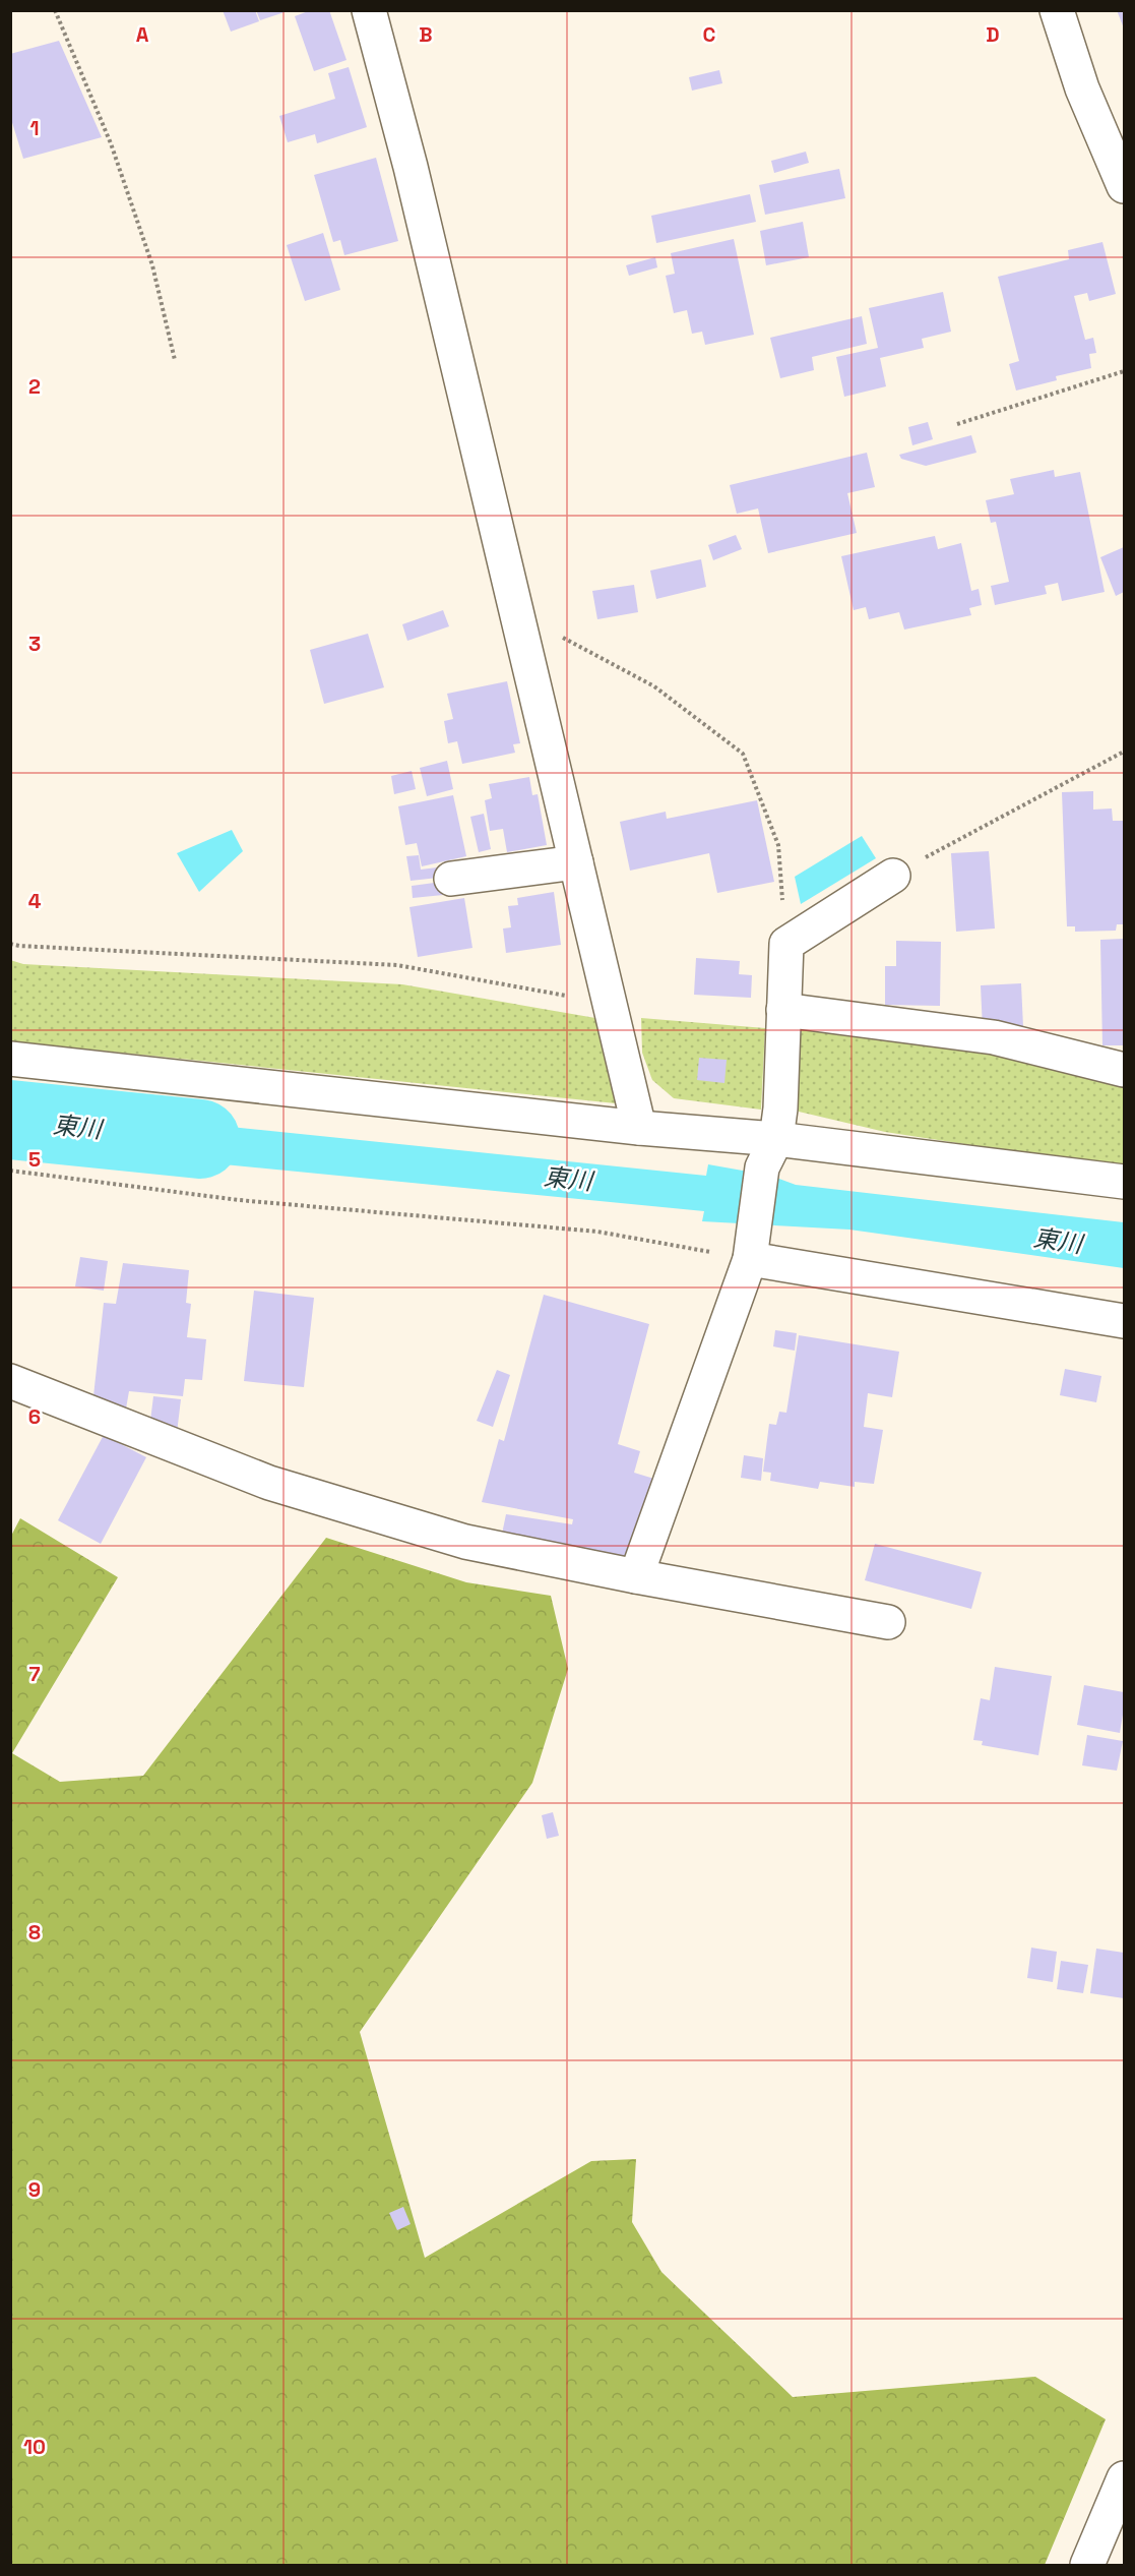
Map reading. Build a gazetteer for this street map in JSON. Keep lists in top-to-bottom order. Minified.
{"water":["東川"],"grid":{"columns":["A","B","C","D"],"rows":["1","2","3","4","5","6","7","8","9","10"]}}
